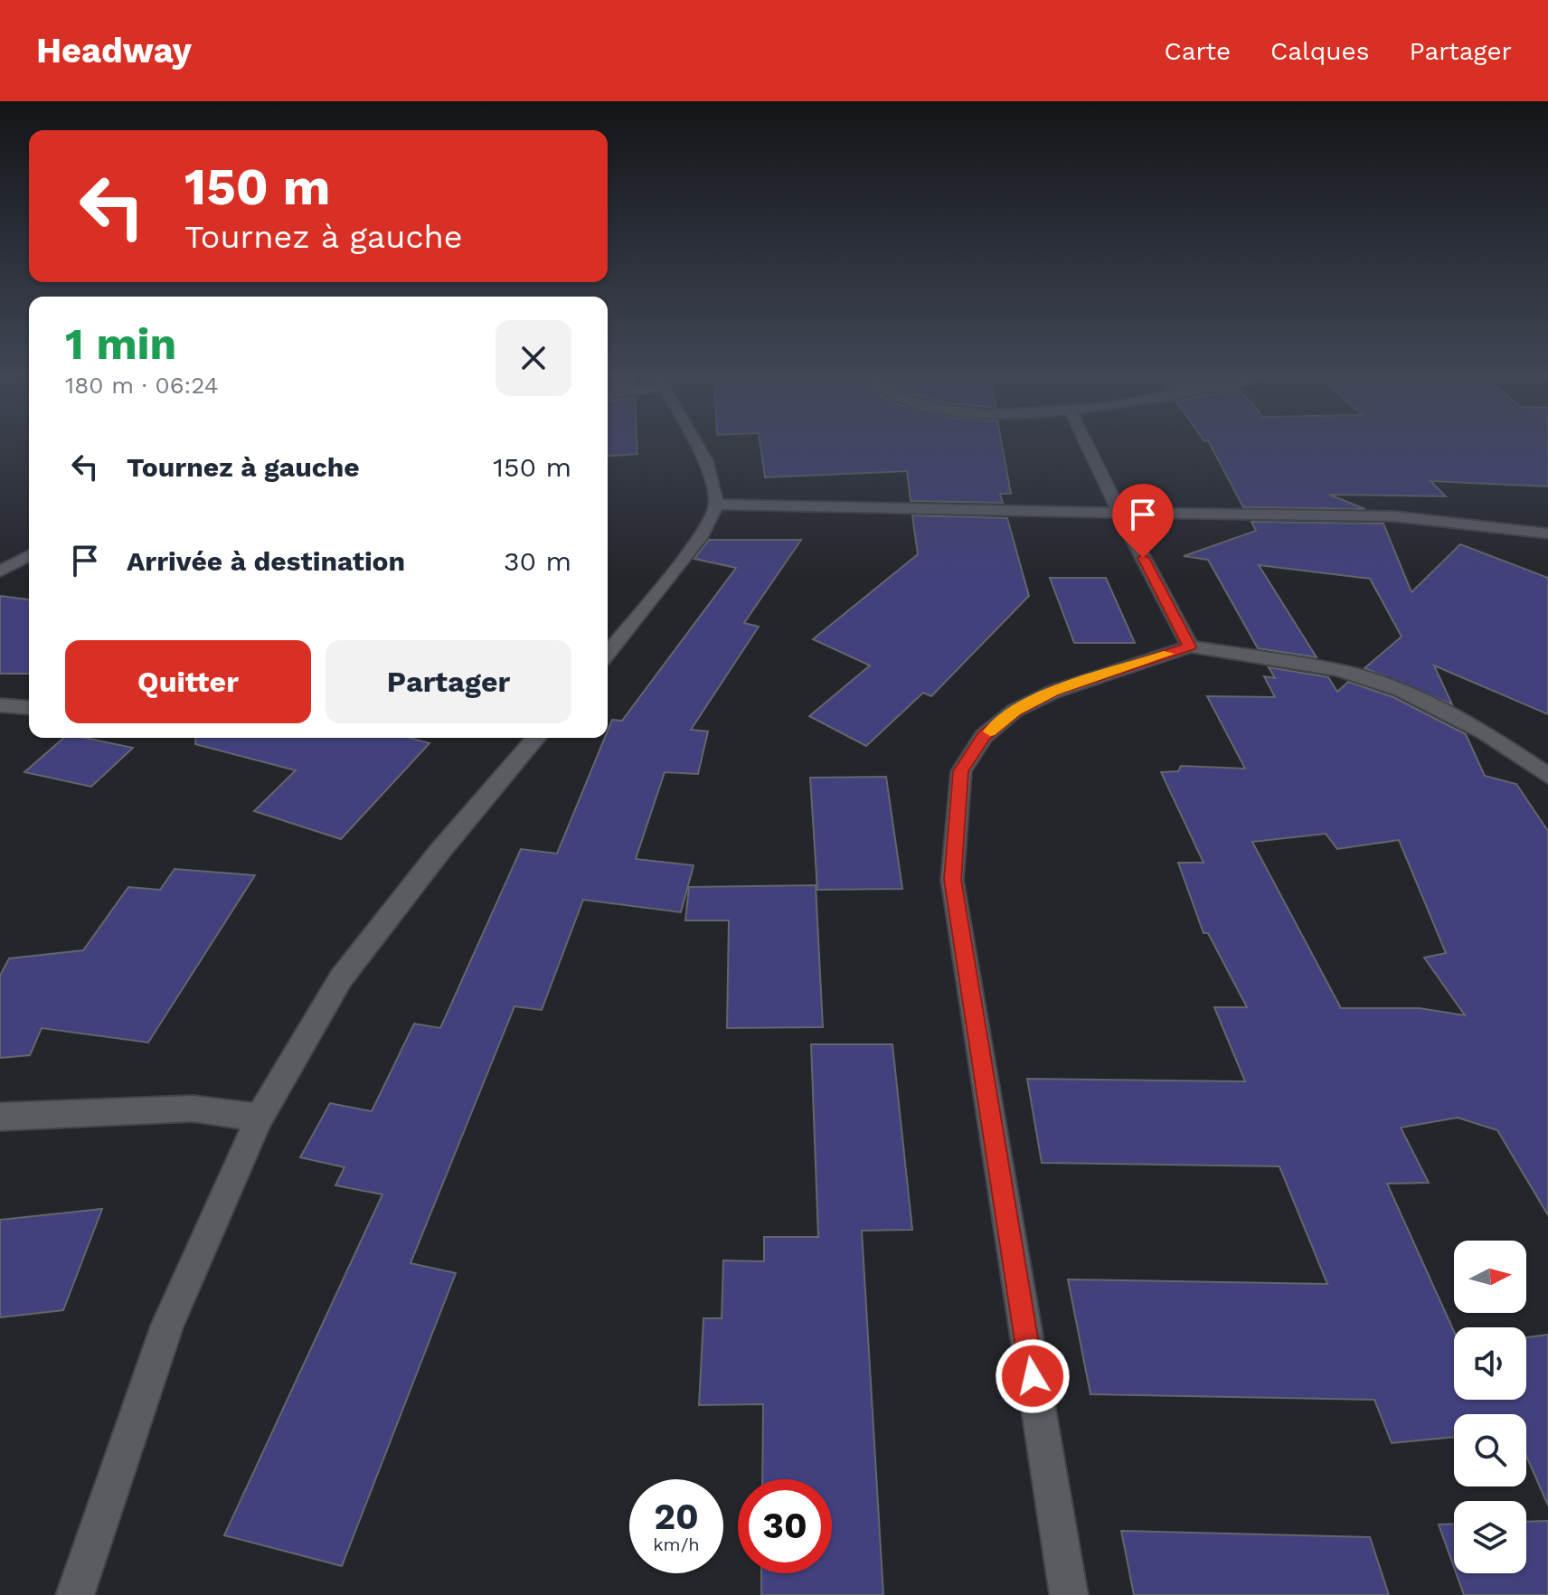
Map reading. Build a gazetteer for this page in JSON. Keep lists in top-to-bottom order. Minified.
{"north":"right","page":{"header":"Headway","nav":["Carte","Calques","Partager"],"turn":["150 m","Tournez à gauche"],"heading":["1 min","180 m · 06:24"],"list":[{"name":"Tournez à gauche","value":"150 m"},{"name":"Arrivée à destination","value":"30 m"}],"buttons":["Quitter","Partager"],"speed":"20 km/h","limit":"30"}}
